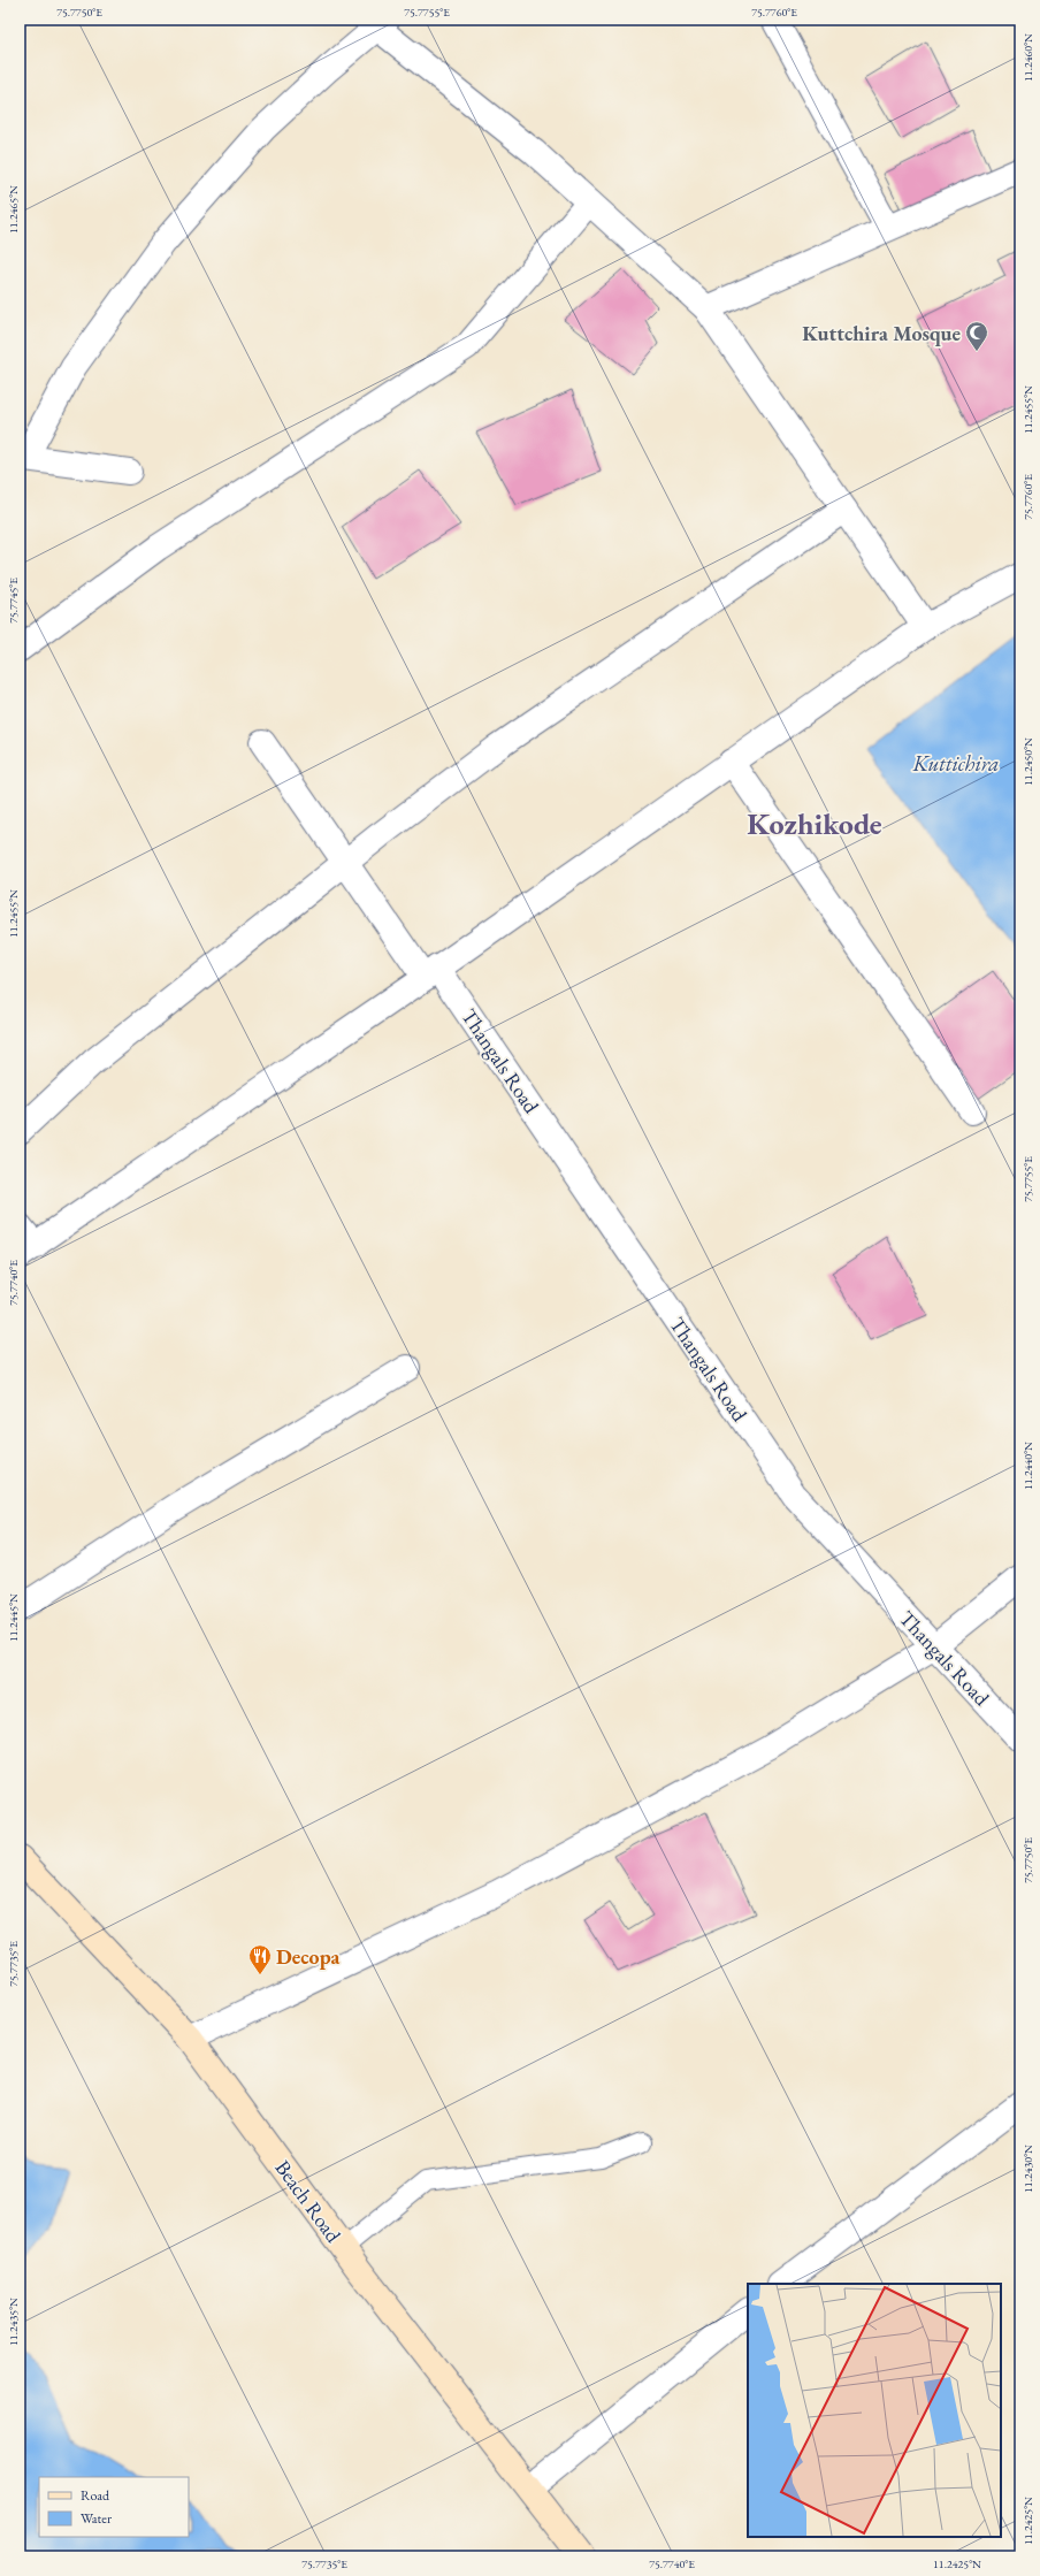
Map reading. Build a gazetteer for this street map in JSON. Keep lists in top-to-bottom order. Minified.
{"streets":{"main road":["Beach Road"],"street":["Thangals Road"]},"districts":["Kozhikode"],"water":["Kuttichira"],"places":{"mosque":["Kuttchira Mosque"],"restaurant":["Decopa"]},"legend":["Road","Water"],"coordinates":["75.7750°E","75.7755°E","75.7760°E","11.2460°N","11.2465°N","11.2455°N","75.7745°E","11.2450°N","75.7740°E","11.2440°N","11.2445°N","75.7735°E","11.2430°N","11.2435°N","11.2425°N"]}
